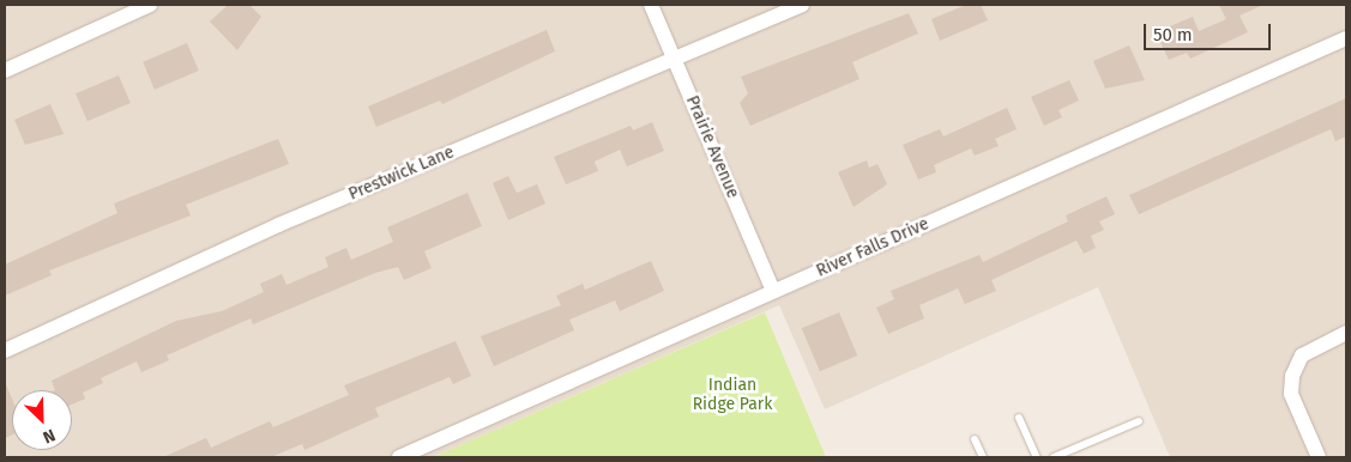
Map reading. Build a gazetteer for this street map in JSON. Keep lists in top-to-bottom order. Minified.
{"streets":{"street":["Prairie Avenue","Prestwick Lane","River Falls Drive"]},"crossings":[["Prairie Avenue","Prestwick Lane"],["Prairie Avenue","River Falls Drive"]],"parks":["Indian Ridge Park"],"scale_bar":"50 m","north":"bottom right"}
